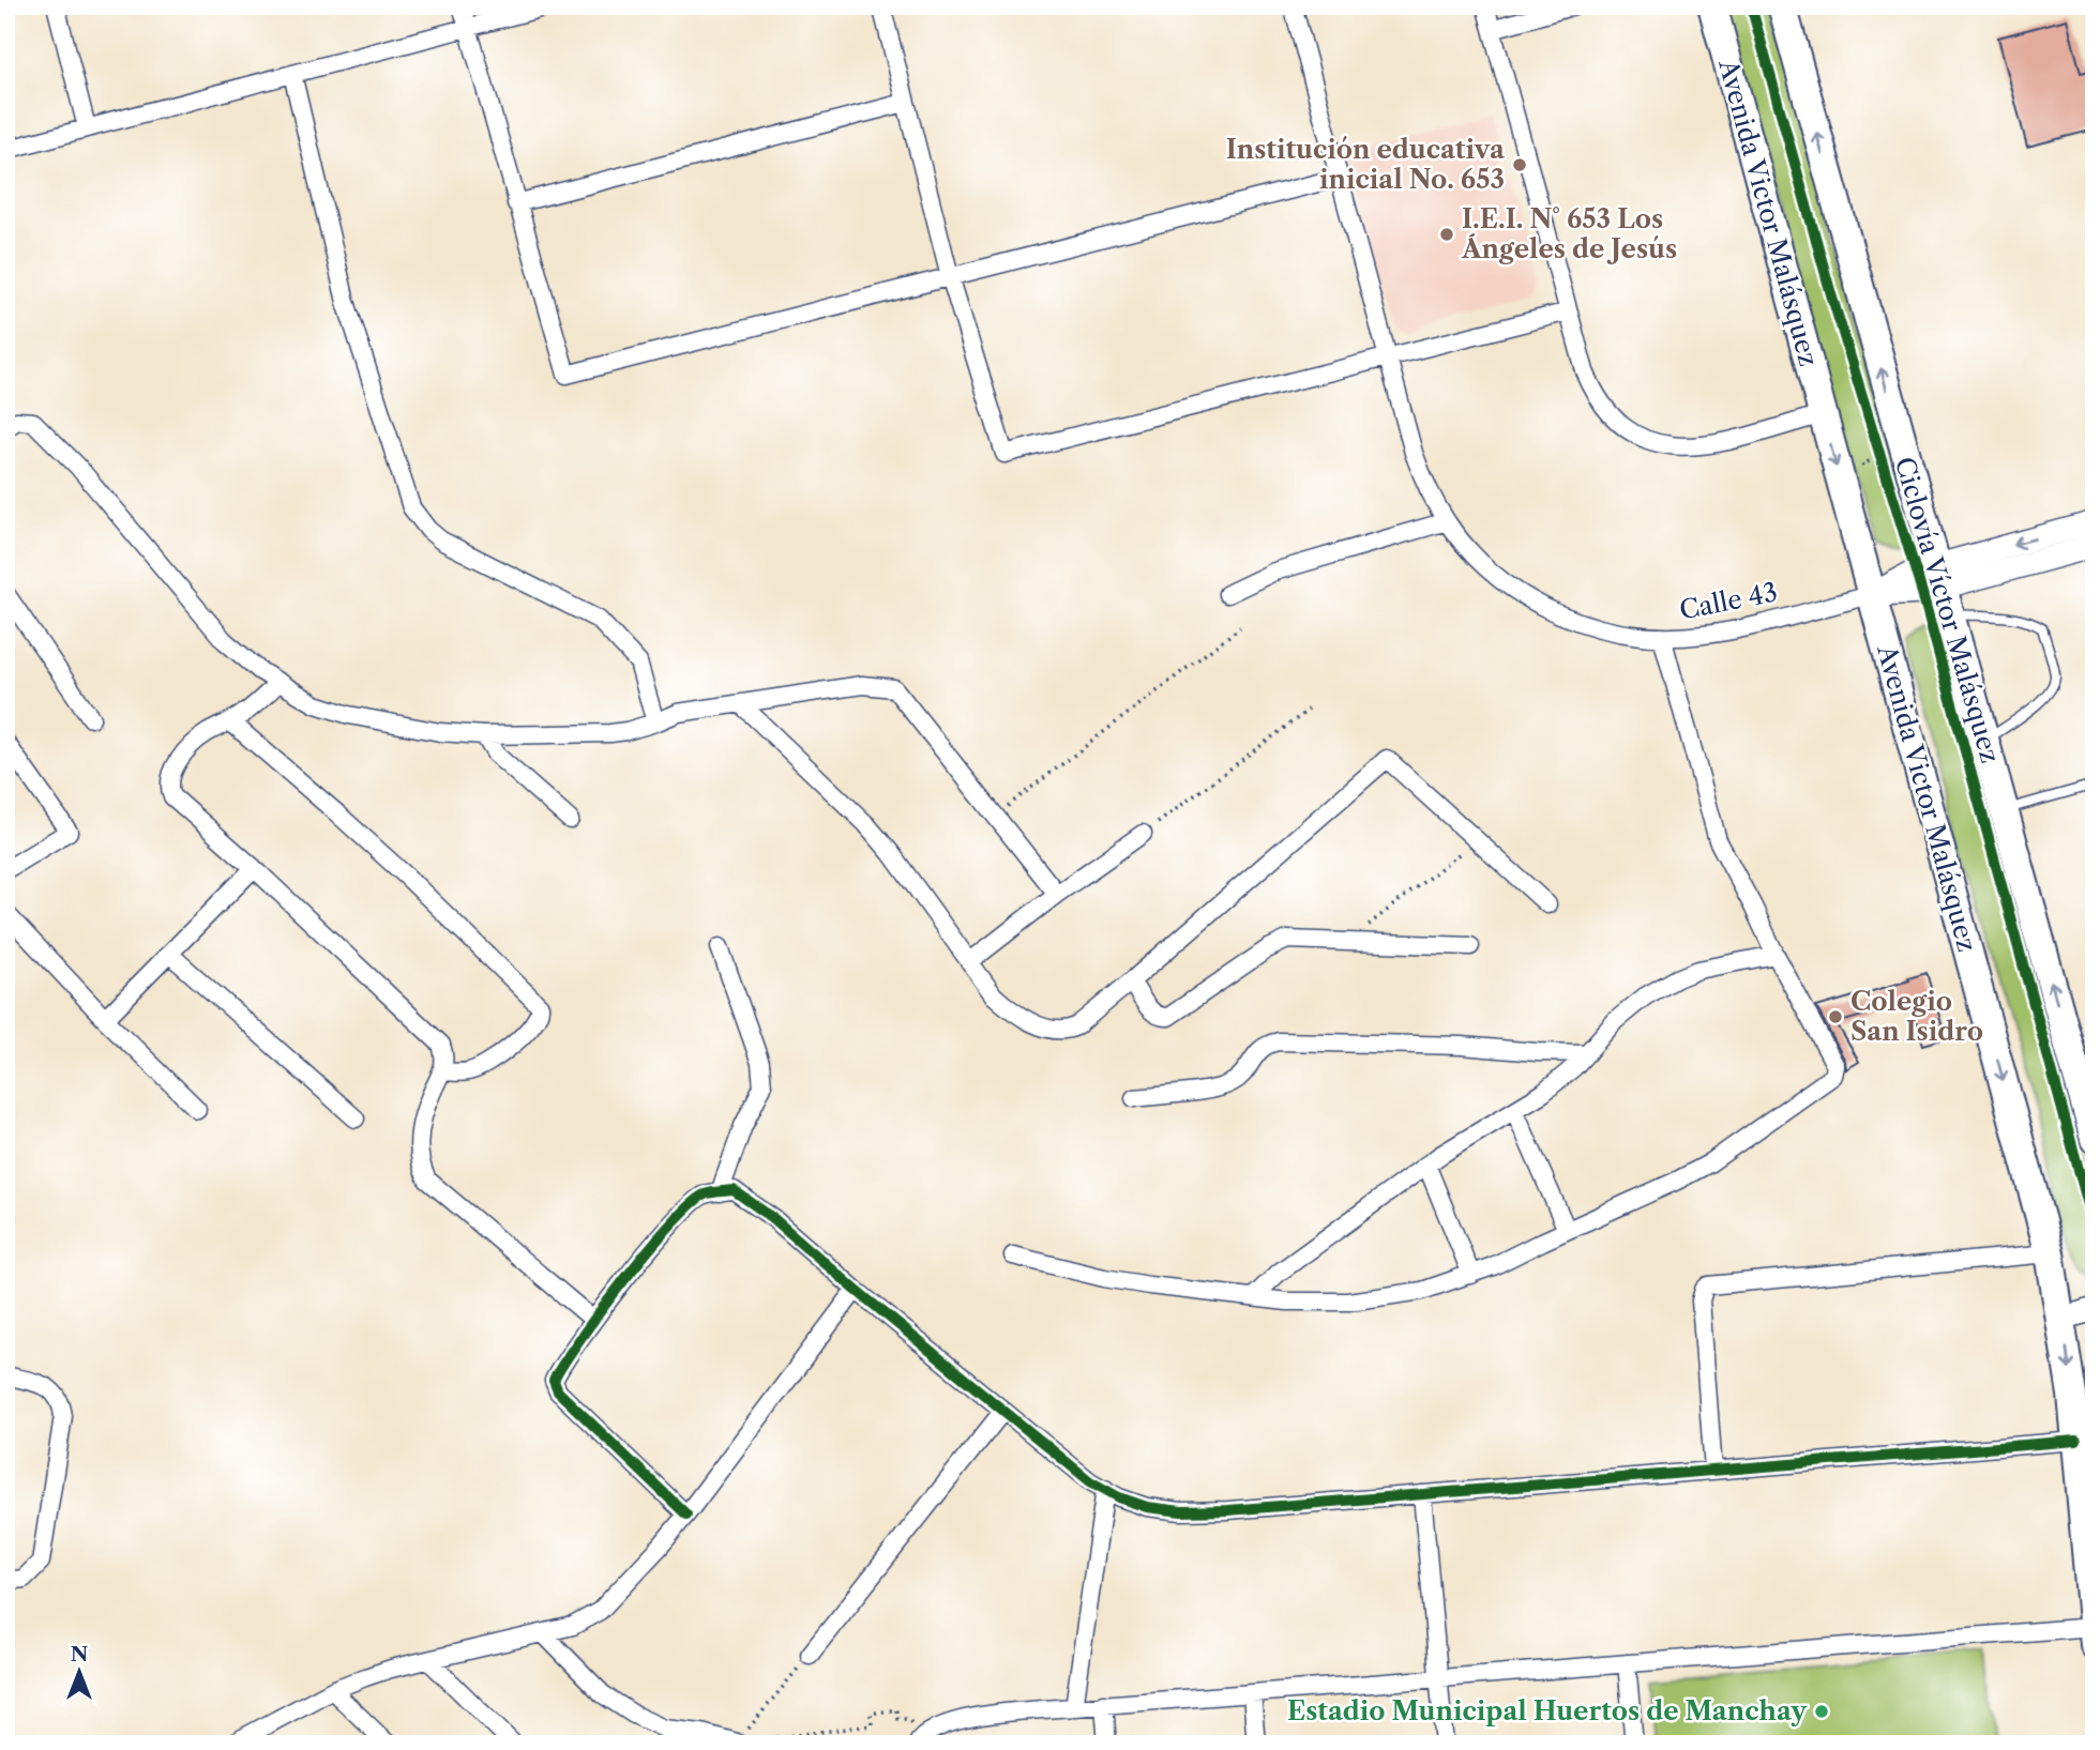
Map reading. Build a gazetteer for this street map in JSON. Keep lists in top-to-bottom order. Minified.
{"streets":{"main road":["Avenida Victor Malásquez"],"street":["Calle 43"],"cycle path":["Ciclovía Víctor Malásquez"]},"crossings":[["Avenida Victor Malásquez","Calle 43"]],"places":["Institución educativa inicial No. 653","I.E.I. N° 653 Los Ángeles de Jesús","Colegio San Isidro","Estadio Municipal Huertos de Manchay"],"north":"top"}
